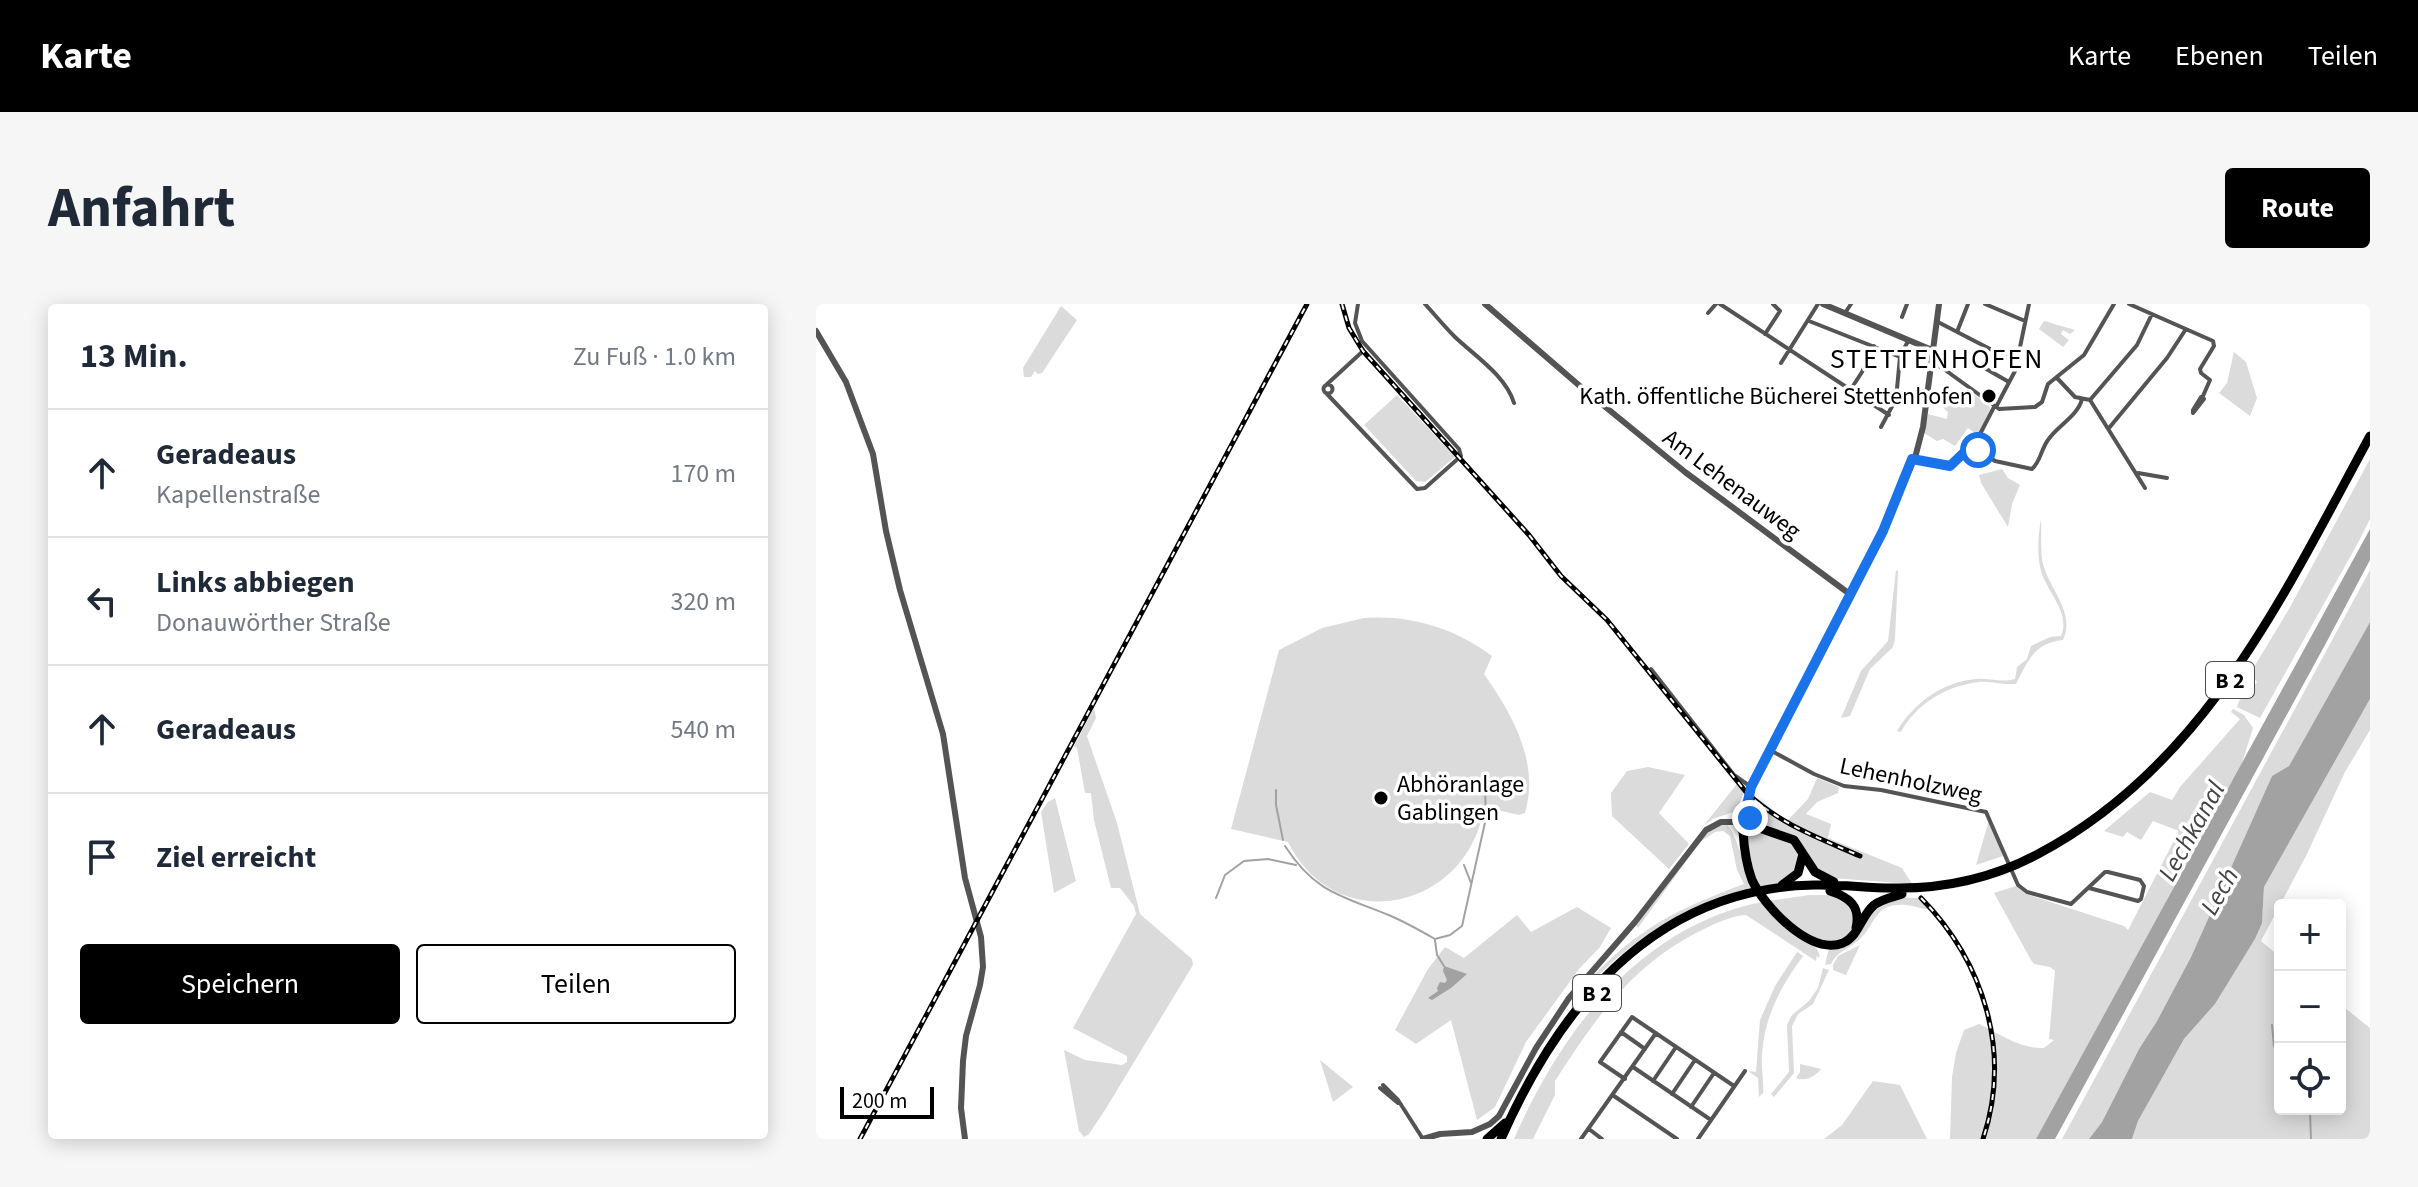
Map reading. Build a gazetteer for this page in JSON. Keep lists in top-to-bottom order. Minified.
{"streets":{"highway":["B 2"],"street":["Am Lehenauweg","Lehenholzweg"]},"districts":["STETTENHOFEN"],"water":["Lechkanal","Lech"],"places":["Kath. öffentliche Bücherei Stettenhofen","Abhöranlage Gablingen"],"scale_bar":"200 m","page":{"header":"Karte","nav":["Karte","Ebenen","Teilen"],"buttons":["Route",["Speichern","Teilen"]],"title":"Anfahrt","heading":["13 Min.","Zu Fuß · 1.0 km"],"list":[["Geradeaus","Kapellenstraße","170 m"],["Links abbiegen","Donauwörther Straße","320 m"],["Geradeaus","540 m"],"Ziel erreicht"],"map_buttons":["+","−"],"scale":"200 m"}}
